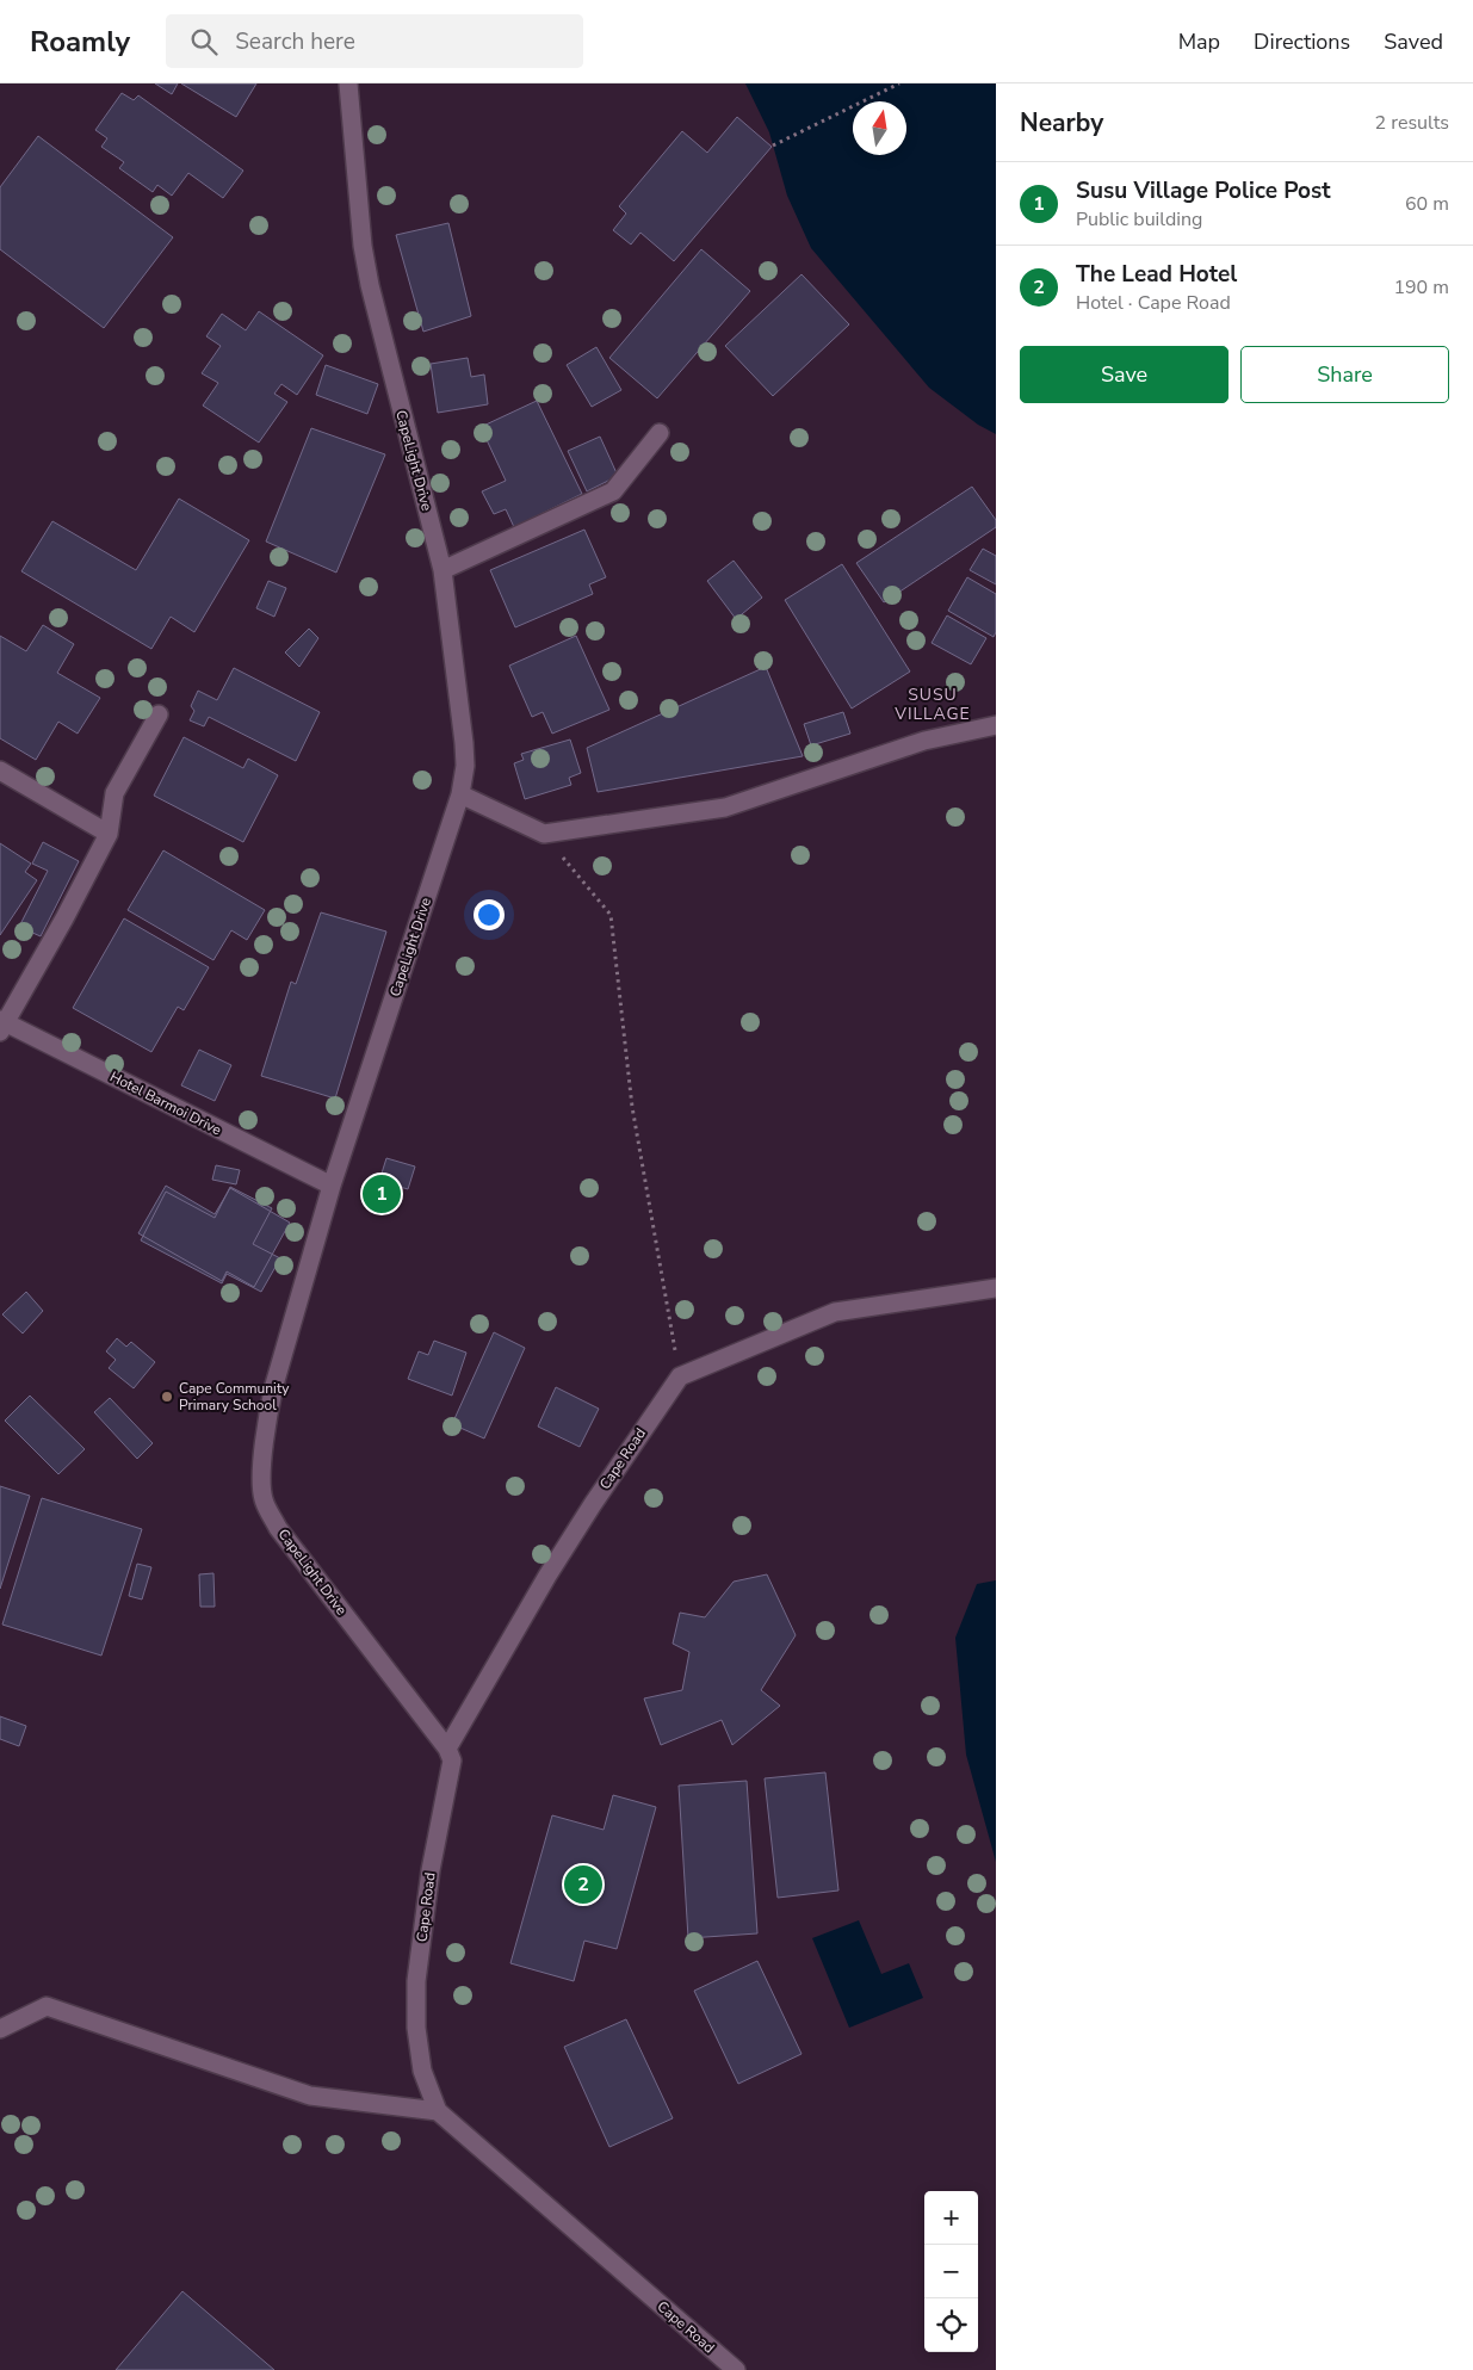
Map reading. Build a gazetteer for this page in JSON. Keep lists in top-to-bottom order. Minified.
{"streets":{"street":["CapeLight Drive","Hotel Barmoi Drive","Cape Road"]},"crossings":[["CapeLight Drive","Hotel Barmoi Drive"],["CapeLight Drive","Cape Road"]],"districts":["SUSU VILLAGE"],"places":["Cape Community Primary School"],"north":"top","page":{"header":"Roamly","search":"Search here","nav":["Map","Directions","Saved"],"heading":["Nearby","2 results"],"list":[{"mark":"1","name":"Susu Village Police Post","note":"Public building","value":"60 m"},{"mark":"2","name":"The Lead Hotel","note":"Hotel · Cape Road","value":"190 m"}],"buttons":["Save","Share"],"pins":["1","2"],"map_buttons":["+","−"]}}
